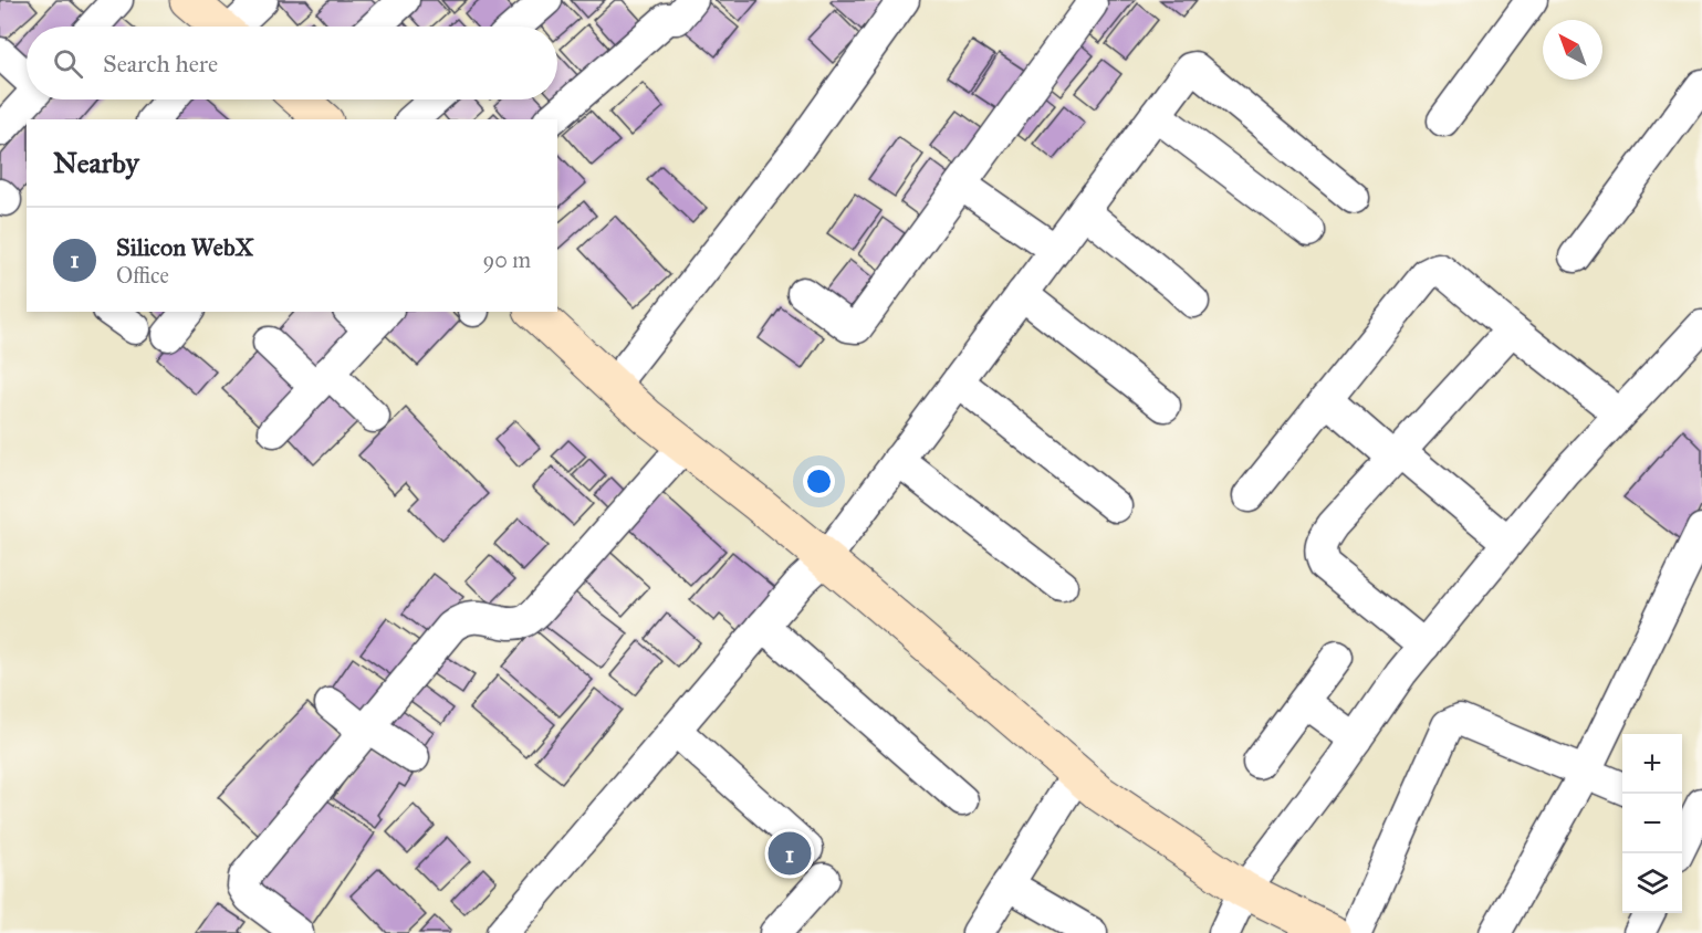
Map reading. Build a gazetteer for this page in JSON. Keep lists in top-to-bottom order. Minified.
{"north":"top left","page":{"search":"Search here","heading":"Nearby","list":[{"mark":"1","name":"Silicon WebX","note":"Office","value":"90 m"}],"map_buttons":["+","−"],"pins":"1"}}
